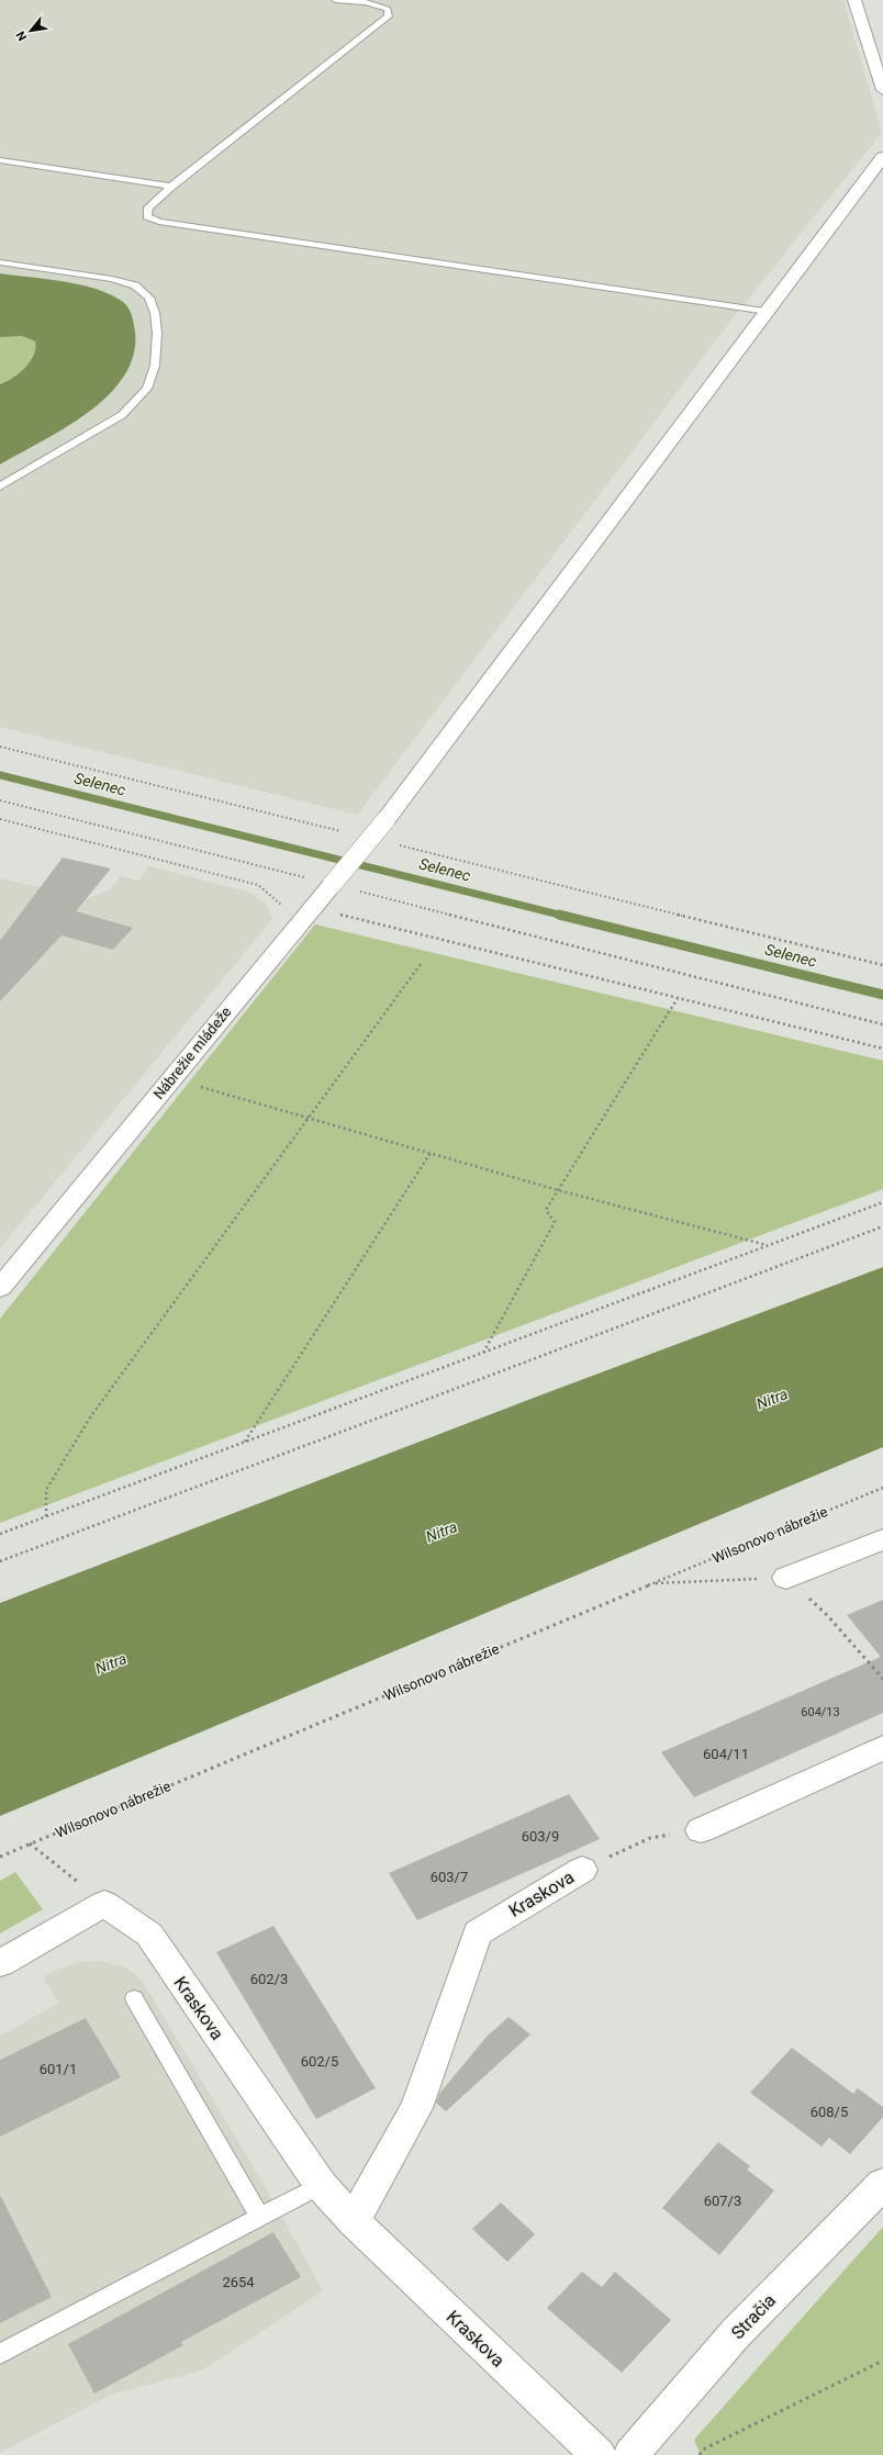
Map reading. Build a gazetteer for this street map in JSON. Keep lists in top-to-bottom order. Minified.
{"streets":{"street":["Nábrežie mládeže","Kraskova","Stračia"],"path":["Wilsonovo nábrežie"]},"water":["Selenec","Nitra"],"house_numbers":["604/13","604/11","603/9","603/7","602/3","602/5","601/1","608/5","607/3","2654"],"north":"bottom left"}
